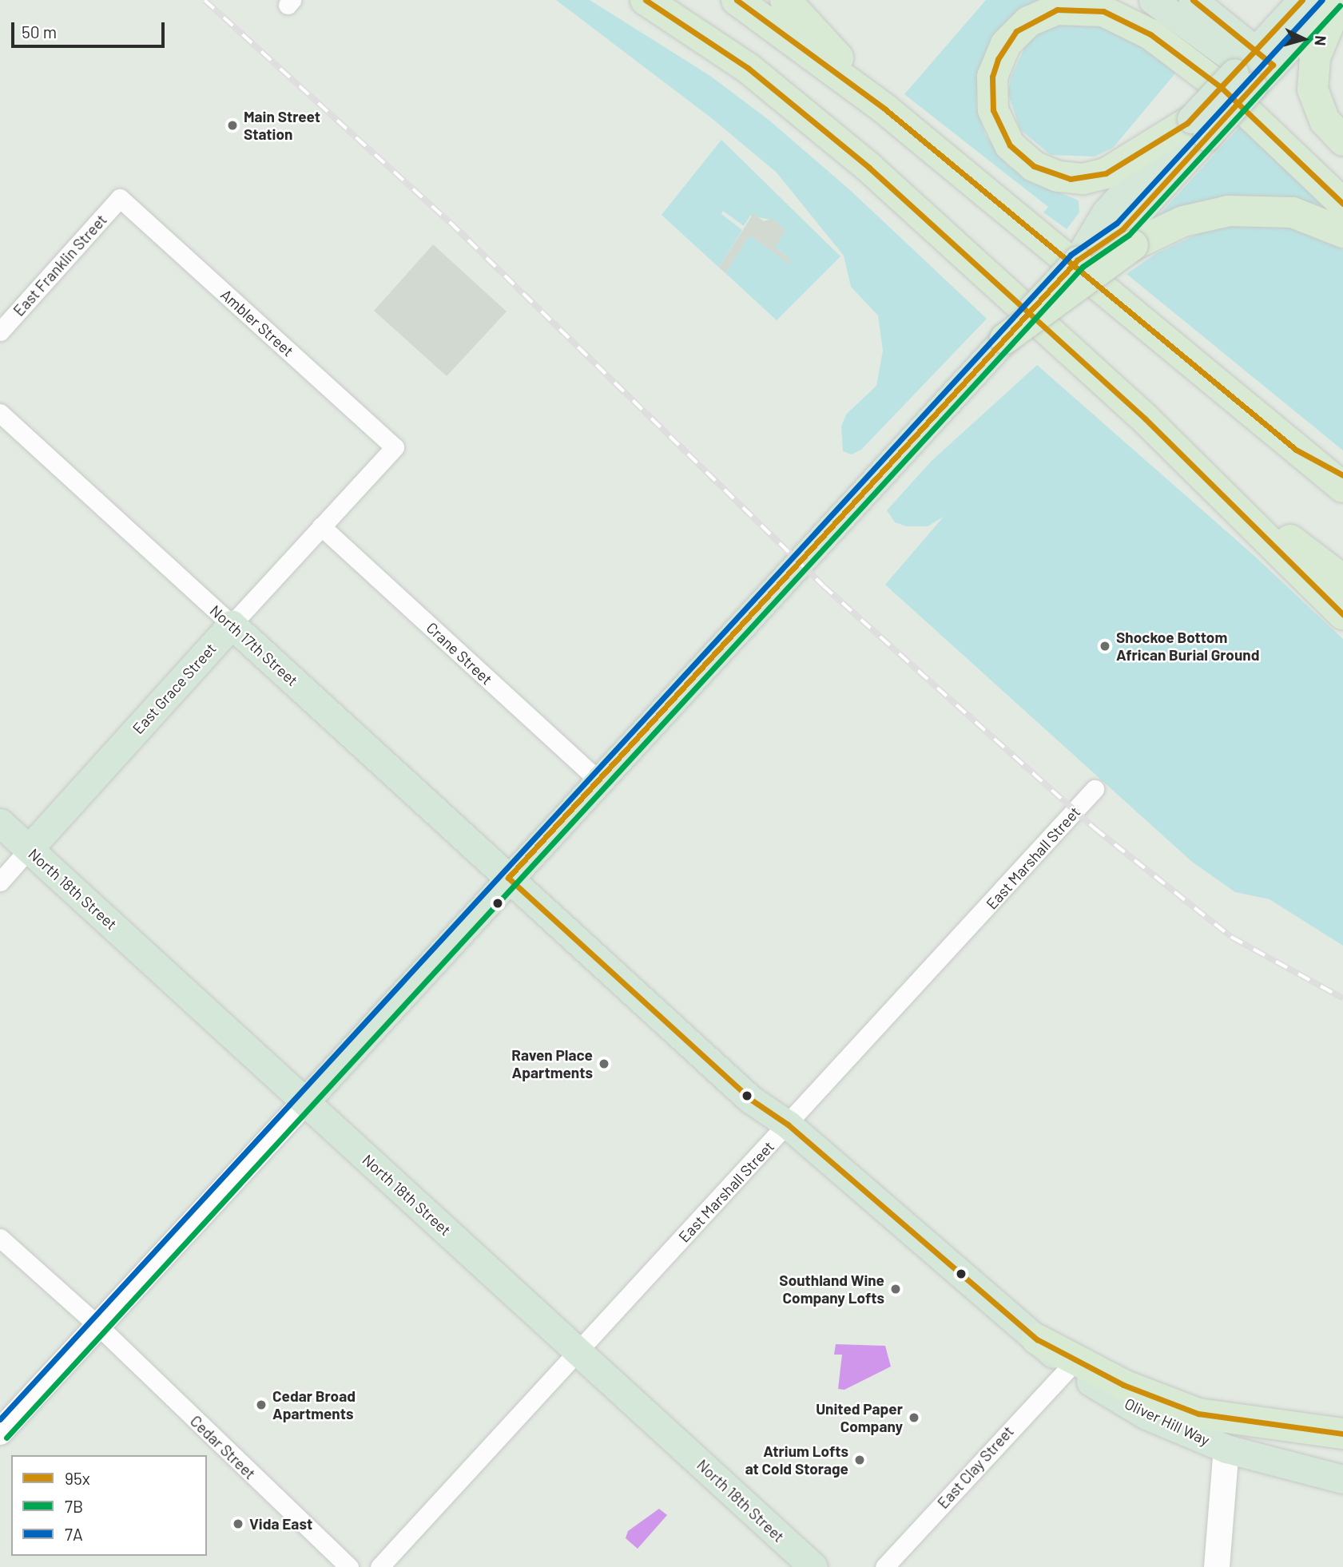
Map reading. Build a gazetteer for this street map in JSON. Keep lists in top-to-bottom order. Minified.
{"streets":{"main road":["North 17th Street","East Grace Street","North 18th Street","Oliver Hill Way"],"street":["East Franklin Street","Ambler Street","Crane Street","East Marshall Street","Cedar Street","East Clay Street"]},"crossings":[["East Franklin Street","Ambler Street"],["Ambler Street","East Grace Street"],["North 17th Street","East Grace Street"],["North 17th Street","Oliver Hill Way"],["Crane Street","East Grace Street"],["East Grace Street","North 18th Street"],["East Marshall Street","North 18th Street"],["East Marshall Street","Oliver Hill Way"],["Oliver Hill Way","East Clay Street"]],"places":["Main Street Station","Shockoe Bottom African Burial Ground","Raven Place Apartments","Southland Wine Company Lofts","Cedar Broad Apartments","United Paper Company","Atrium Lofts at Cold Storage","Vida East"],"lines":["transit line 95x","transit line 7A","transit line 7B"],"legend":["95x","7B","7A"],"scale_bar":"50 m","north":"right"}
